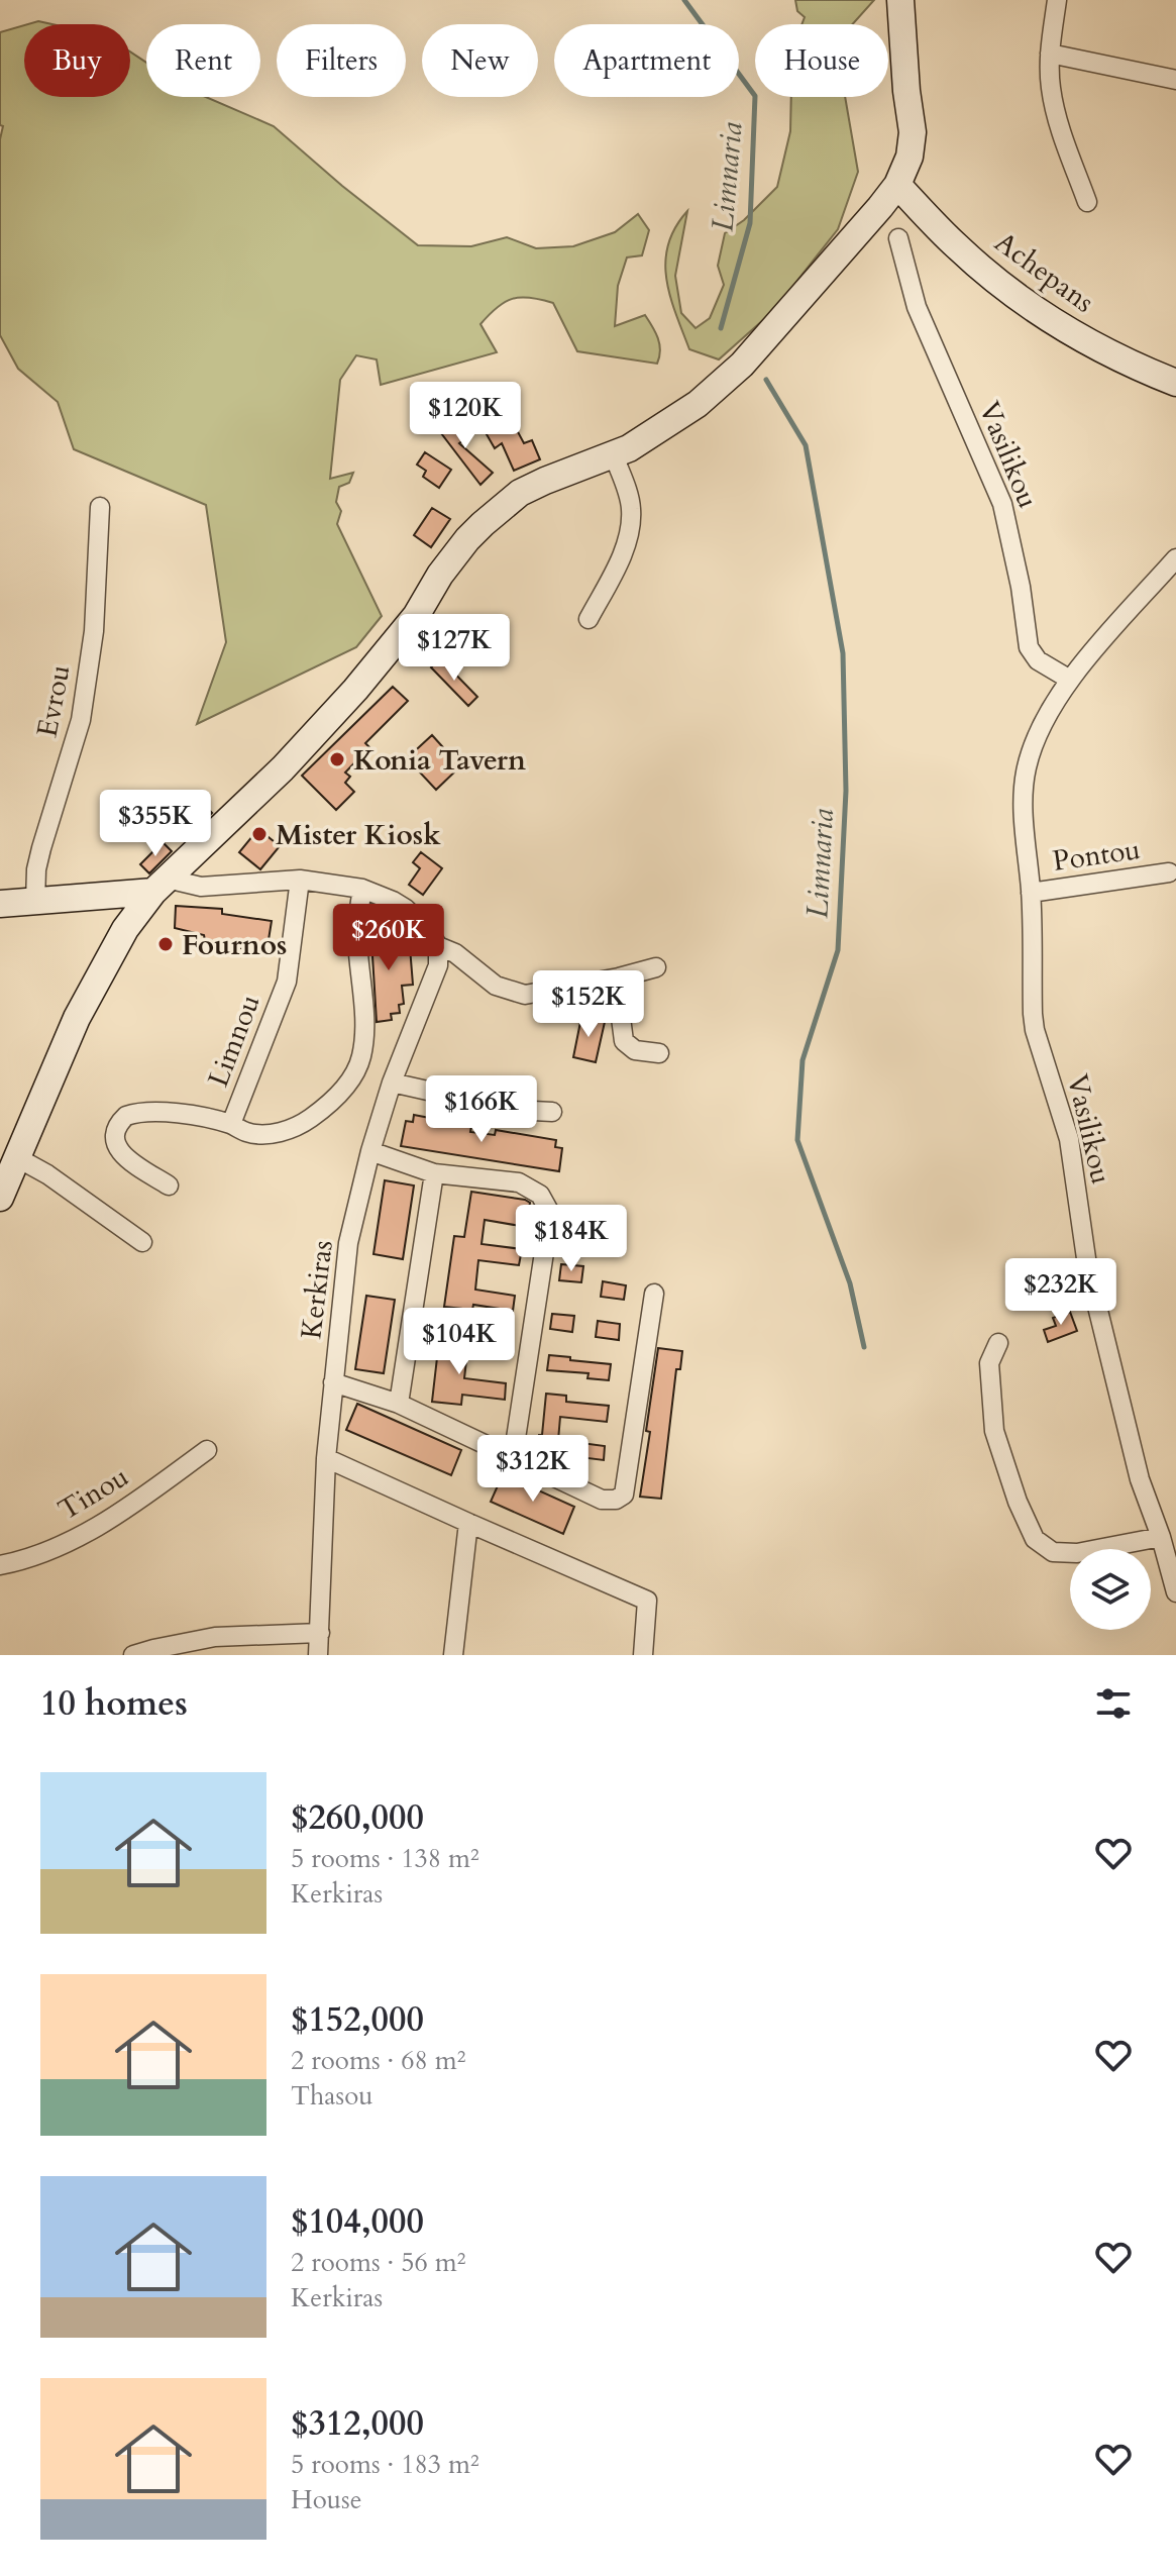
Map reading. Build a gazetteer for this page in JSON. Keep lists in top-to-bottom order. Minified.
{"streets":{"main road":["Achepans"],"street":["Vasilikou","Evrou","Pontou","Limnou","Kerkiras","Tinou"]},"crossings":[["Vasilikou","Pontou"]],"water":["Limnaria"],"places":["Konia Tavern","Mister Kiosk","Fournos"],"page":{"chip":["Buy","Rent","Filters","New","Apartment","House"],"price":["$120K","$127K","$355K","$260K","$152K","$166K","$184K","$232K","$104K","$312K"],"heading":"10 homes","list":[{"name":"$260,000","note":"5 rooms · 138 m² · Kerkiras"},{"name":"$152,000","note":"2 rooms · 68 m² · Thasou"},{"name":"$104,000","note":"2 rooms · 56 m² · Kerkiras"},{"name":"$312,000","note":"5 rooms · 183 m² · House"}]}}
